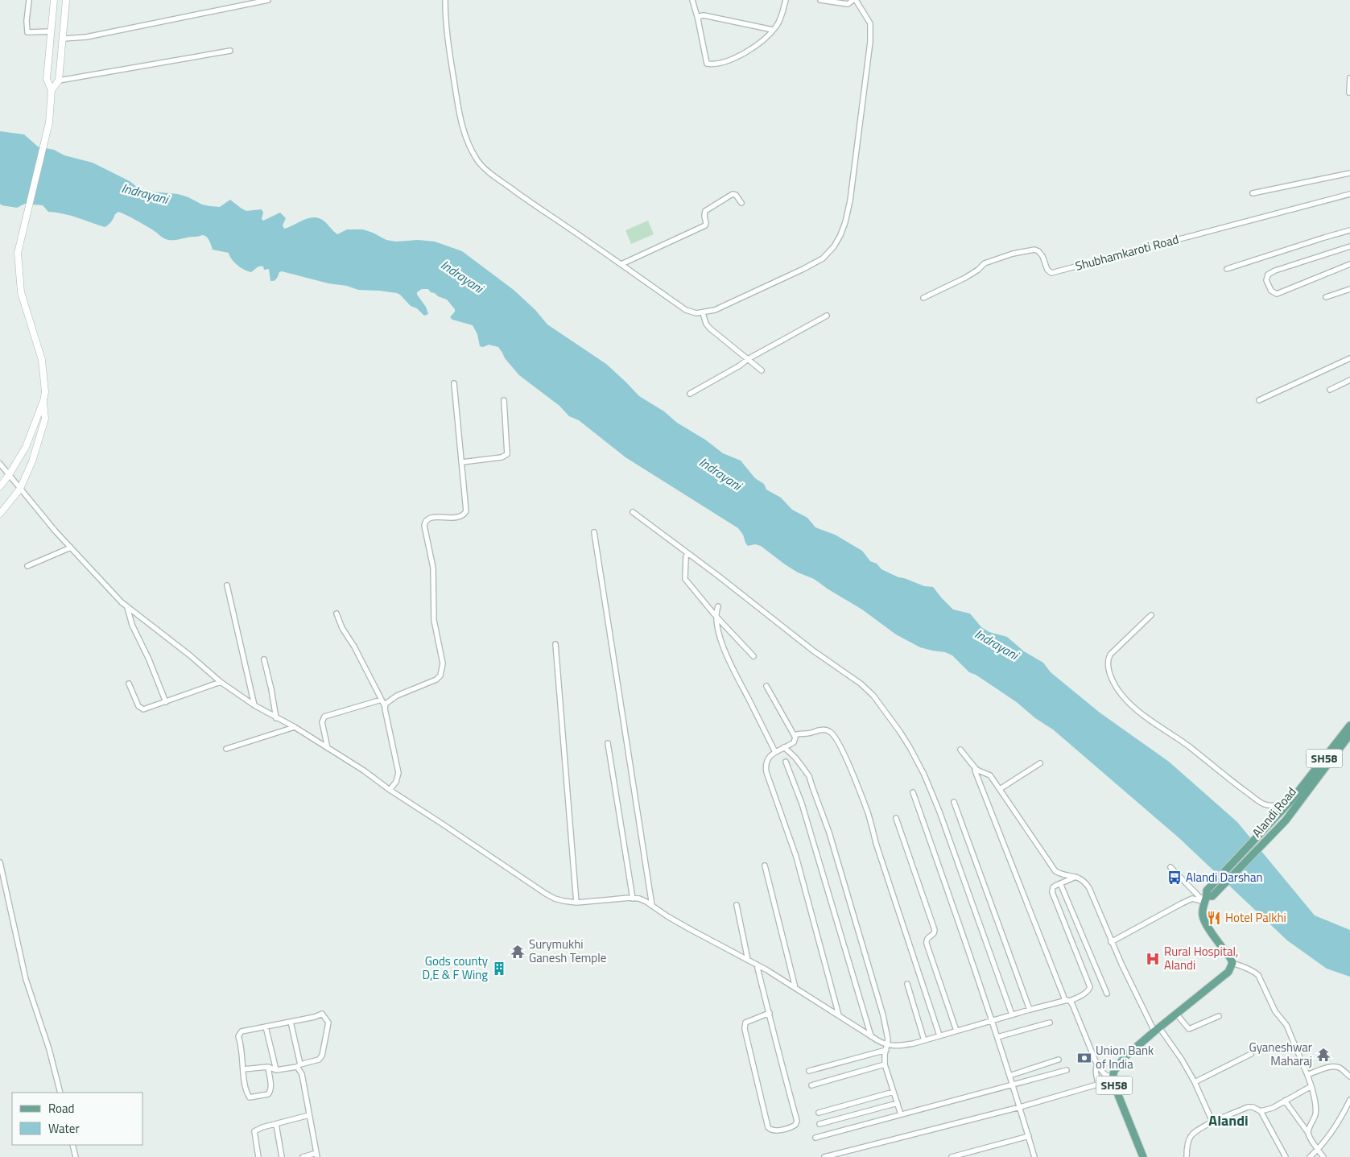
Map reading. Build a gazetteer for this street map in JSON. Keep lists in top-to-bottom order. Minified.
{"streets":{"main road":["SH58","Alandi Road"],"street":["Shubhamkaroti Road"]},"crossings":[["SH58","Alandi Road"]],"districts":["Alandi"],"water":["Indrayani"],"places":{"bus stop":["Alandi Darshan"],"restaurant":["Hotel Palkhi"],"temple":["Surymukhi Ganesh Temple","Gyaneshwar Maharaj"],"hospital":["Rural Hospital, Alandi"],"building":["Gods county D,E & F Wing"],"bank":["Union Bank of India"]},"legend":["Road","Water"]}
